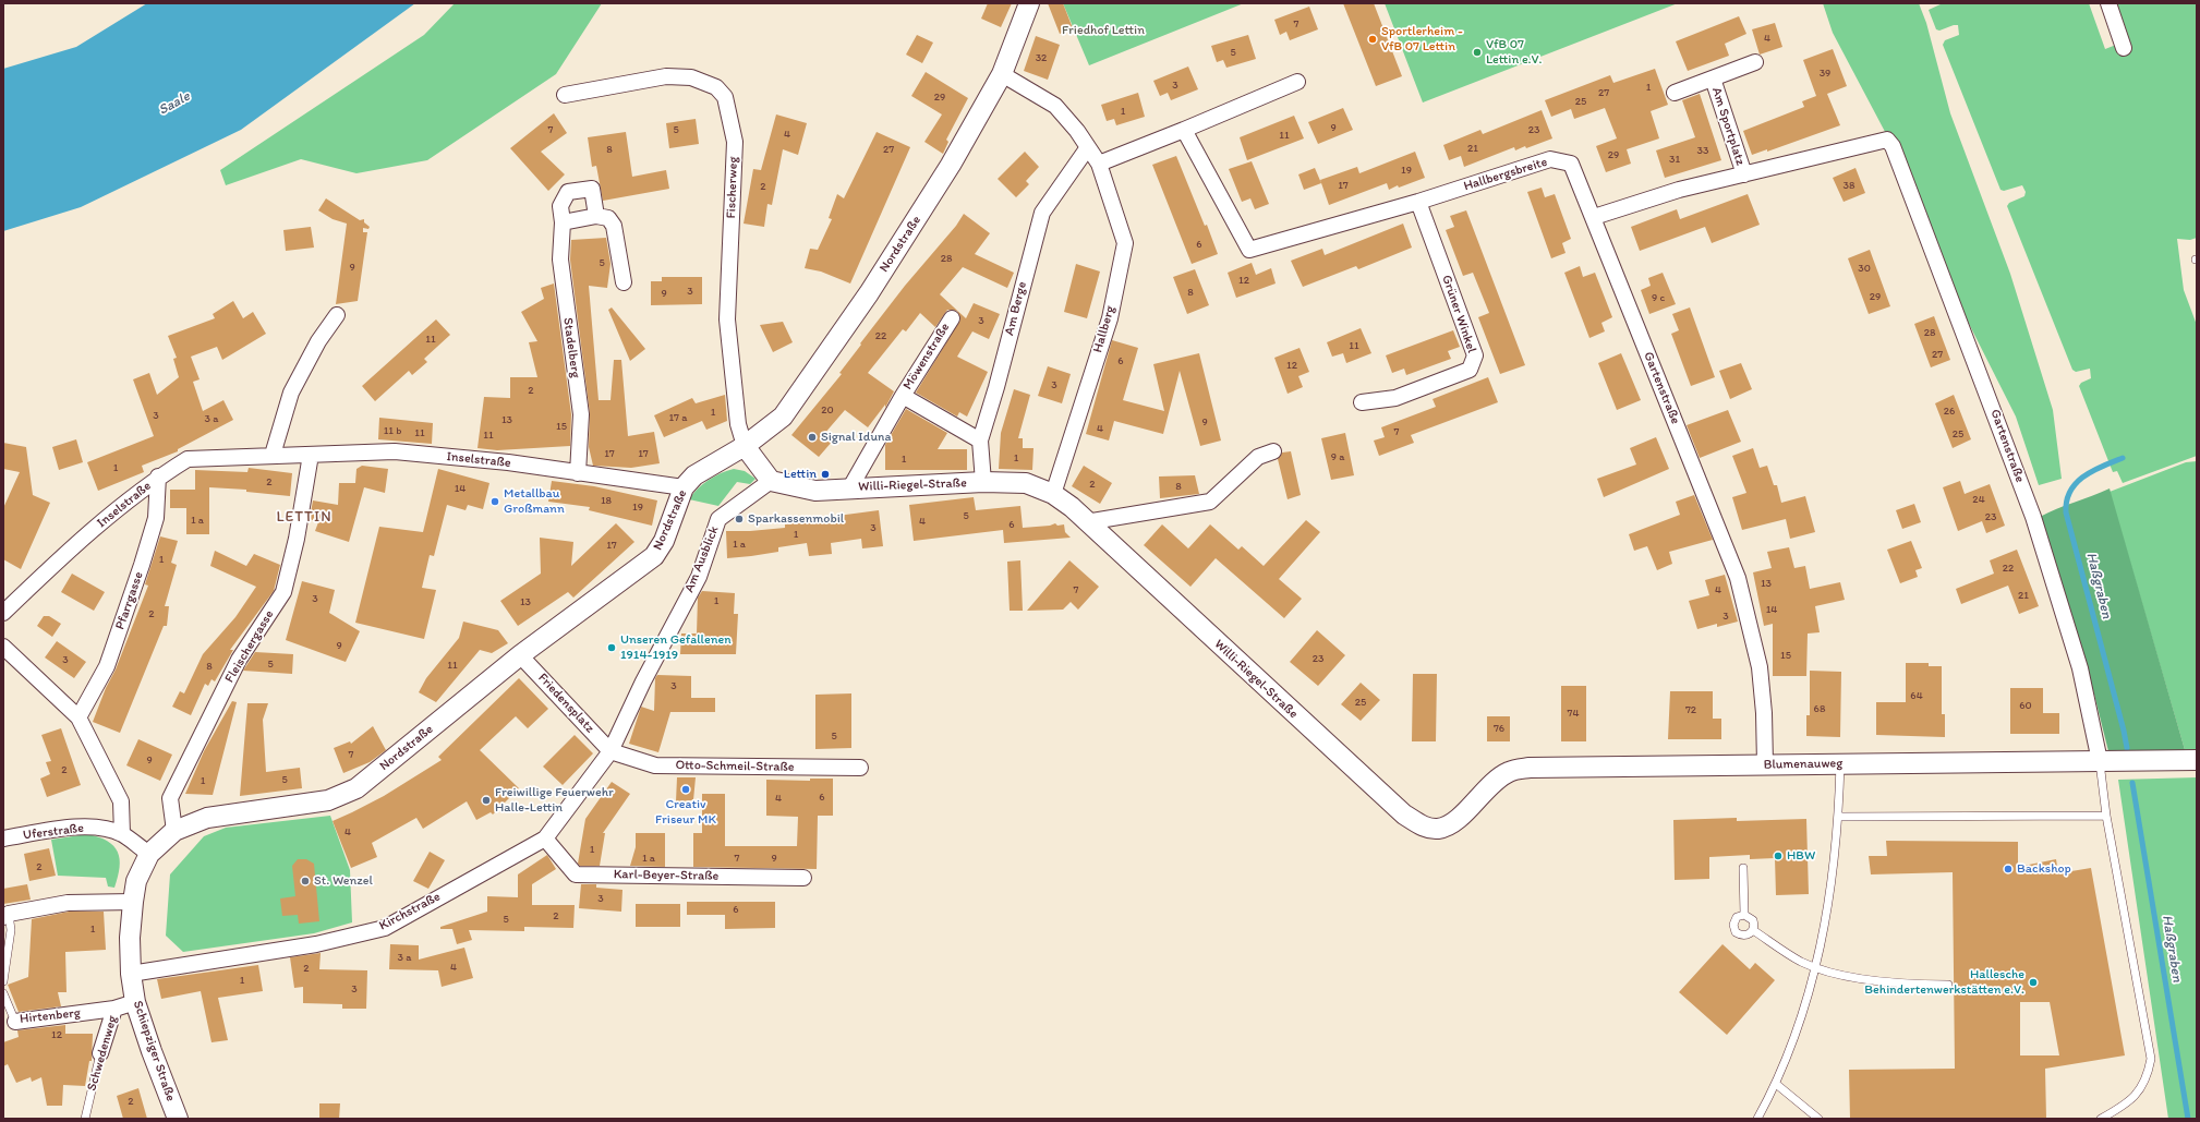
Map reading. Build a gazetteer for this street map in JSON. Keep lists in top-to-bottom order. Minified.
{"streets":{"street":["Am Sportplatz","Hallbergsbreite","Fischerweg","Nordstraße","Am Berge","Grüner Winkel","Hallberg","Stadelberg","Möwenstraße","Gartenstraße","Inselstraße","Willi-Riegel-Straße","Am Ausblick","Pfarrgasse","Fleischergasse","Friedensplatz","Blumenauweg","Otto-Schmeil-Straße","Uferstraße","Karl-Beyer-Straße","Kirchstraße","Hirtenberg","Schiepziger Straße","Schwedenweg"]},"crossings":[["Am Sportplatz","Gartenstraße"],["Hallbergsbreite","Grüner Winkel"],["Hallbergsbreite","Gartenstraße"],["Fischerweg","Nordstraße"],["Nordstraße","Hallberg"],["Nordstraße","Inselstraße"],["Nordstraße","Fleischergasse"],["Nordstraße","Friedensplatz"],["Nordstraße","Uferstraße"],["Nordstraße","Schiepziger Straße"],["Am Berge","Hallberg"],["Am Berge","Möwenstraße"],["Am Berge","Willi-Riegel-Straße"],["Hallberg","Willi-Riegel-Straße"],["Stadelberg","Inselstraße"],["Möwenstraße","Willi-Riegel-Straße"],["Gartenstraße","Blumenauweg"],["Inselstraße","Pfarrgasse"],["Inselstraße","Fleischergasse"],["Willi-Riegel-Straße","Am Ausblick"],["Willi-Riegel-Straße","Blumenauweg"],["Am Ausblick","Friedensplatz"],["Am Ausblick","Otto-Schmeil-Straße"],["Am Ausblick","Kirchstraße"],["Friedensplatz","Otto-Schmeil-Straße"],["Friedensplatz","Kirchstraße"],["Otto-Schmeil-Straße","Kirchstraße"],["Uferstraße","Schiepziger Straße"],["Karl-Beyer-Straße","Kirchstraße"],["Kirchstraße","Schiepziger Straße"],["Hirtenberg","Schwedenweg"],["Schiepziger Straße","Schwedenweg"]],"districts":["LETTIN"],"water":["Saale","Haßgraben"],"parks":["Friedhof Lettin"],"places":["Sportlerheim - VfB 07 Lettin","VfB 07 Lettin e.V.","Signal Iduna","Lettin","Metallbau Großmann","Sparkassenmobil","Unseren Gefallenen 1914-1919","Creativ Friseur MK","Freiwillige Feuerwehr Halle-Lettin","HBW","Backshop","St. Wenzel","Hallesche Behindertenwerkstätten e.V."],"house_numbers":["7","4","5","32","39","3","1","27","29","25","1","9","7","5","23","4","11","21","8","27","33","29","31","19","17","38","2","6","28","5","9","30","12","3","8","9","29","9 c","3","28","22","11","11","27","6","12","3","2","20","26","1","3","17 a","3 a","13","9","15","4","11 b","7","11","25","11","17","17","9 a","1","1","1","2","2","8","14","24","18","19","5","23","1 a","4","6","3","1","1 a","17","1","22","13","7","4","21","3","1","13","14","2","3","9","15","23","3","5","11","8","3","64","25","60","68","72","74","76","5","7","9","2","5","1","6","4","4","1","1 a","7","9","2","3","6","2","5","1","3 a","4","2","1","3","12","2"]}
